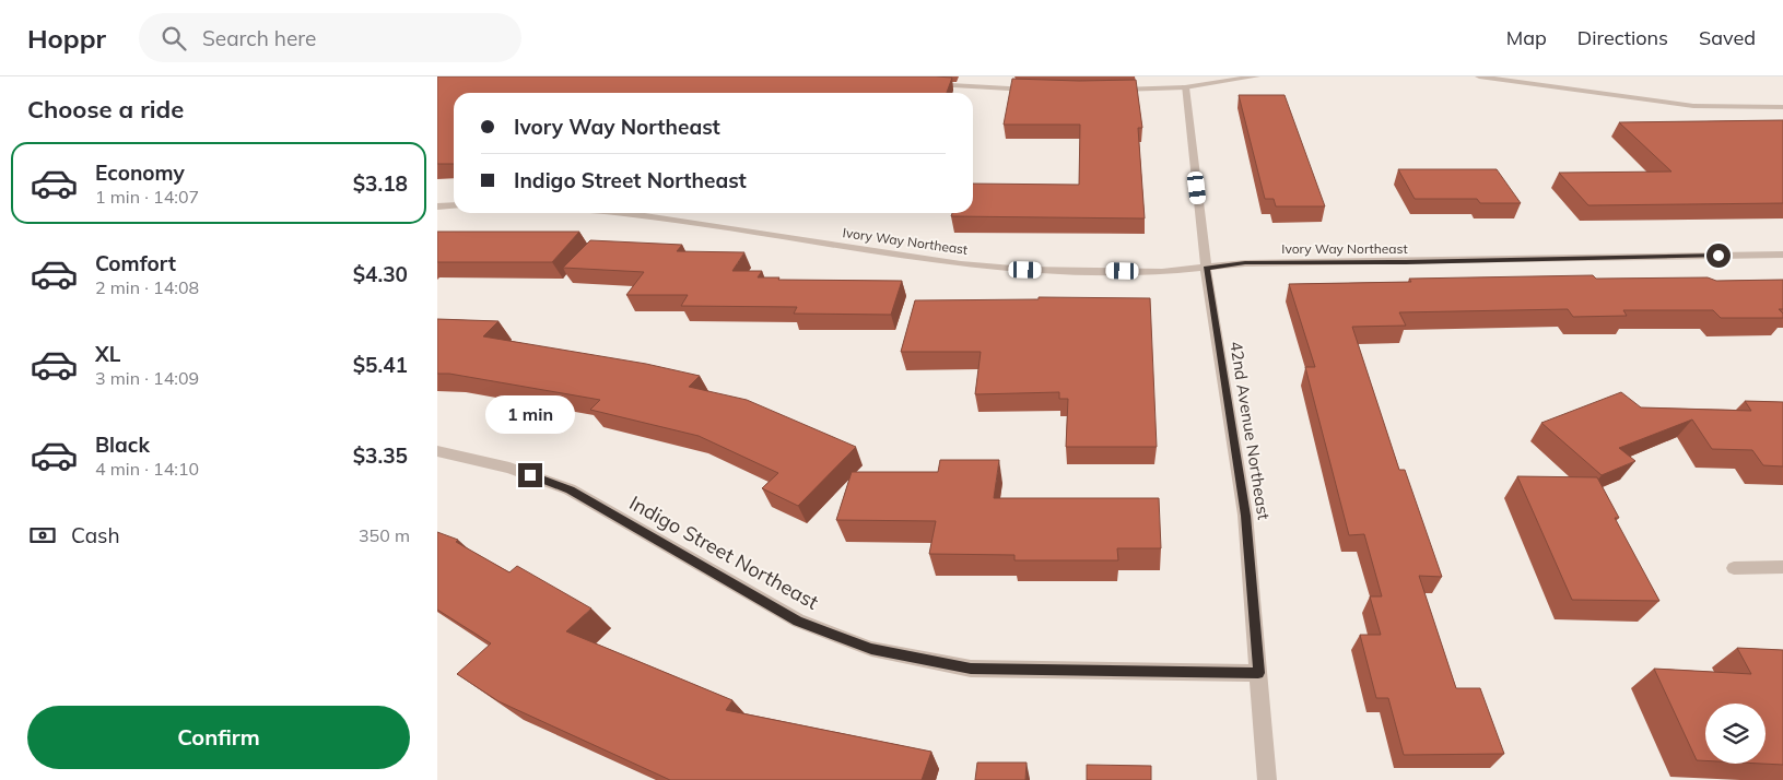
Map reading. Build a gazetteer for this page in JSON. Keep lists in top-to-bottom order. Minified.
{"streets":{"street":["Ivory Way Northeast","42nd Avenue Northeast","Indigo Street Northeast"]},"crossings":[["Ivory Way Northeast","42nd Avenue Northeast"],["42nd Avenue Northeast","Indigo Street Northeast"]],"page":{"header":"Hoppr","search":"Search here","nav":["Map","Directions","Saved"],"heading":"Choose a ride","banner":["Ivory Way Northeast","Indigo Street Northeast"],"list":[{"name":"Economy","note":"1 min · 14:07","value":"$3.18"},{"name":"Comfort","note":"2 min · 14:08","value":"$4.30"},{"name":"XL","note":"3 min · 14:09","value":"$5.41"},{"name":"Black","note":"4 min · 14:10","value":"$3.35"}],"bubble":"1 min","pay":["Cash","350 m"],"buttons":"Confirm"}}
